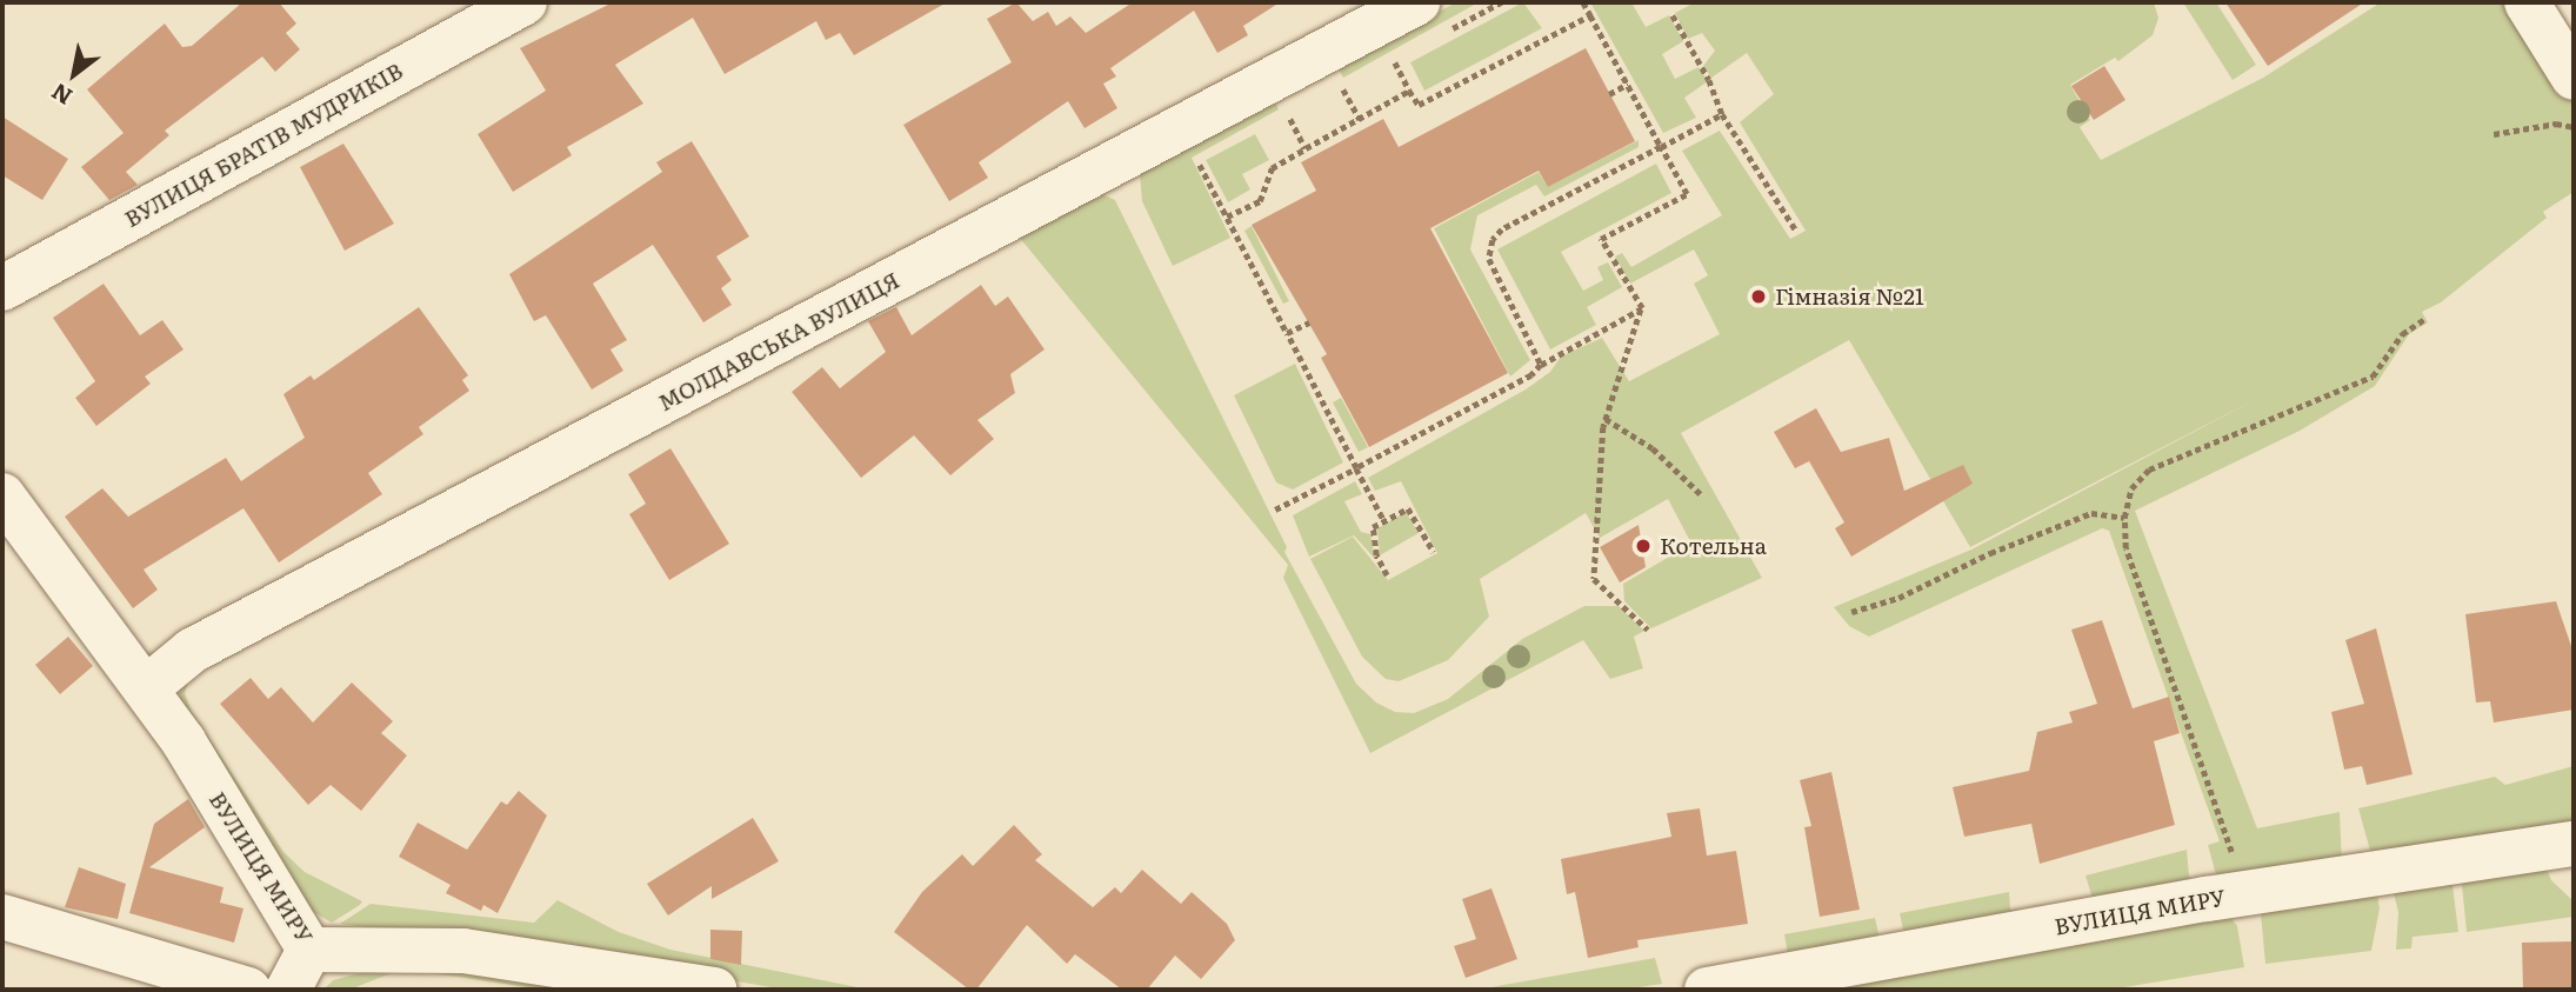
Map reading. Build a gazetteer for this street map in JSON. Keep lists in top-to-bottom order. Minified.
{"streets":{"street":["ВУЛИЦЯ БРАТІВ МУДРИКІВ","МОЛДАВСЬКА ВУЛИЦЯ","ВУЛИЦЯ МИРУ"]},"crossings":[["МОЛДАВСЬКА ВУЛИЦЯ","ВУЛИЦЯ МИРУ"]],"places":["Гімназія №21","Котельна"],"north":"bottom left"}
